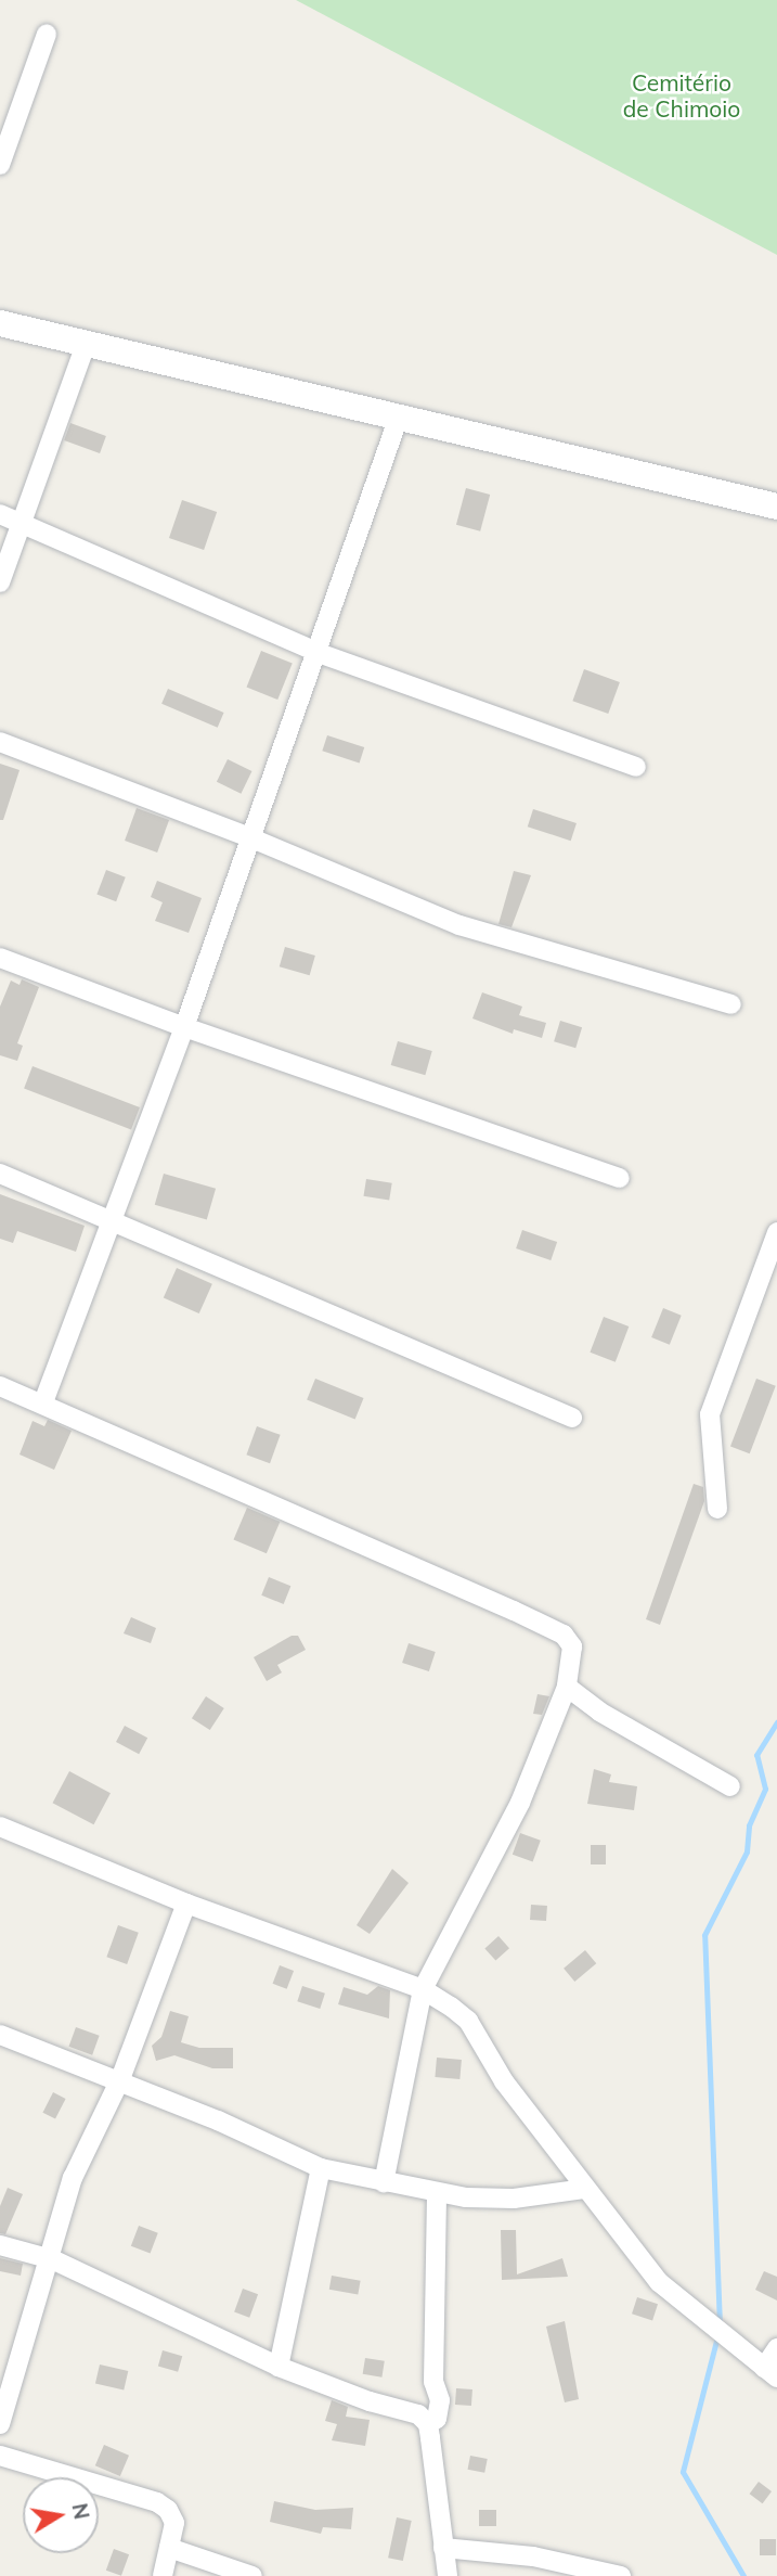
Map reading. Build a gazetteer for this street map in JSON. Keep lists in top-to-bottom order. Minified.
{"parks":["Cemitério de Chimoio"],"north":"right"}
